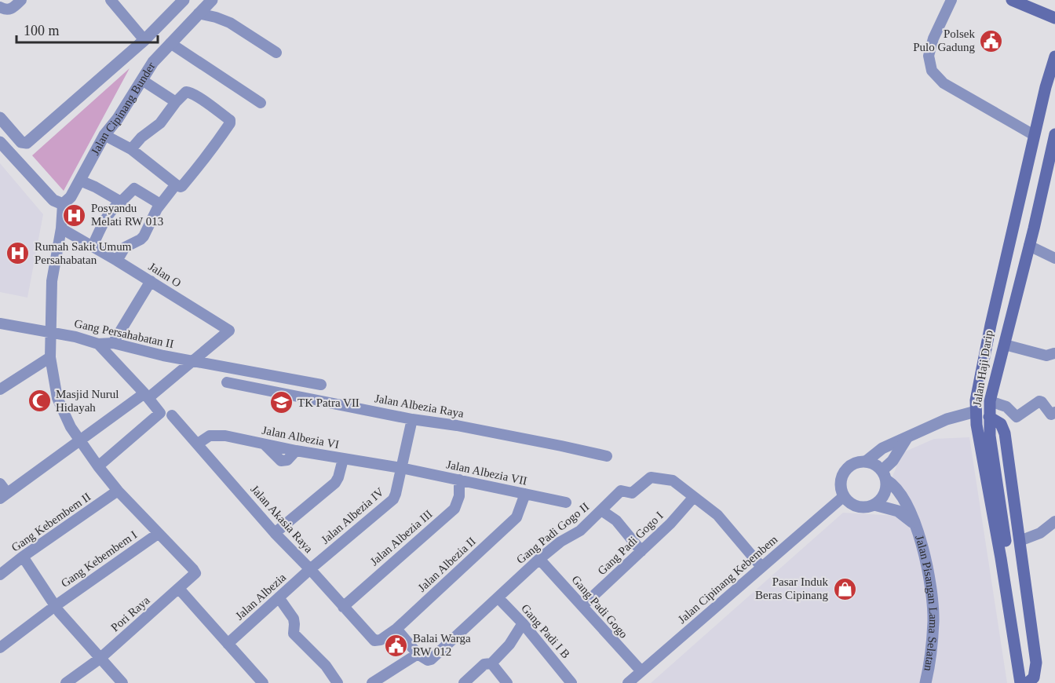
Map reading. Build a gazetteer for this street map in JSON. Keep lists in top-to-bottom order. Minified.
{"streets":{"main road":["Jalan Haji Darip"],"street":["Jalan Cipinang Bunder","Jalan O","Gang Persahabatan II","Jalan Albezia Raya","Jalan Albezia VI","Jalan Albezia VII","Jalan Albezia IV","Jalan Akasia Raya","Gang Kebembem II","Gang Padi Gogo II","Jalan Albezia III","Gang Padi Gogo I","Gang Kebembem I","Jalan Albezia II","Jalan Cipinang Kebembem","Jalan Albezia","Jalan Pisangan Lama Selatan","Gang Padi Gogo","Pori Raya","Gang Padi I B"]},"crossings":[["Jalan O","Gang Persahabatan II"],["Jalan Albezia Raya","Jalan Albezia IV"],["Jalan Albezia VI","Jalan Albezia VII"],["Jalan Albezia VI","Jalan Albezia IV"],["Jalan Albezia VI","Jalan Akasia Raya"],["Jalan Albezia VII","Jalan Albezia IV"],["Jalan Albezia VII","Jalan Albezia III"],["Jalan Albezia VII","Jalan Albezia II"],["Jalan Albezia IV","Jalan Akasia Raya"],["Jalan Albezia IV","Jalan Albezia"],["Jalan Akasia Raya","Jalan Albezia III"],["Jalan Akasia Raya","Jalan Albezia II"],["Jalan Akasia Raya","Jalan Albezia"],["Gang Kebembem II","Gang Kebembem I"],["Gang Padi Gogo II","Gang Padi Gogo I"],["Gang Padi Gogo II","Gang Padi Gogo"],["Gang Padi Gogo II","Gang Padi I B"],["Gang Padi Gogo I","Gang Padi Gogo"],["Jalan Cipinang Kebembem","Jalan Pisangan Lama Selatan"],["Jalan Cipinang Kebembem","Gang Padi Gogo"]],"places":{"public building":["Polsek Pulo Gadung","Balai Warga RW 012"],"hospital":["Posyandu Melati RW 013","Rumah Sakit Umum Persahabatan"],"mosque":["Masjid Nurul Hidayah"],"school or university":["TK Patra VII"],"shop":["Pasar Induk Beras Cipinang"]},"scale_bar":"100 m"}
